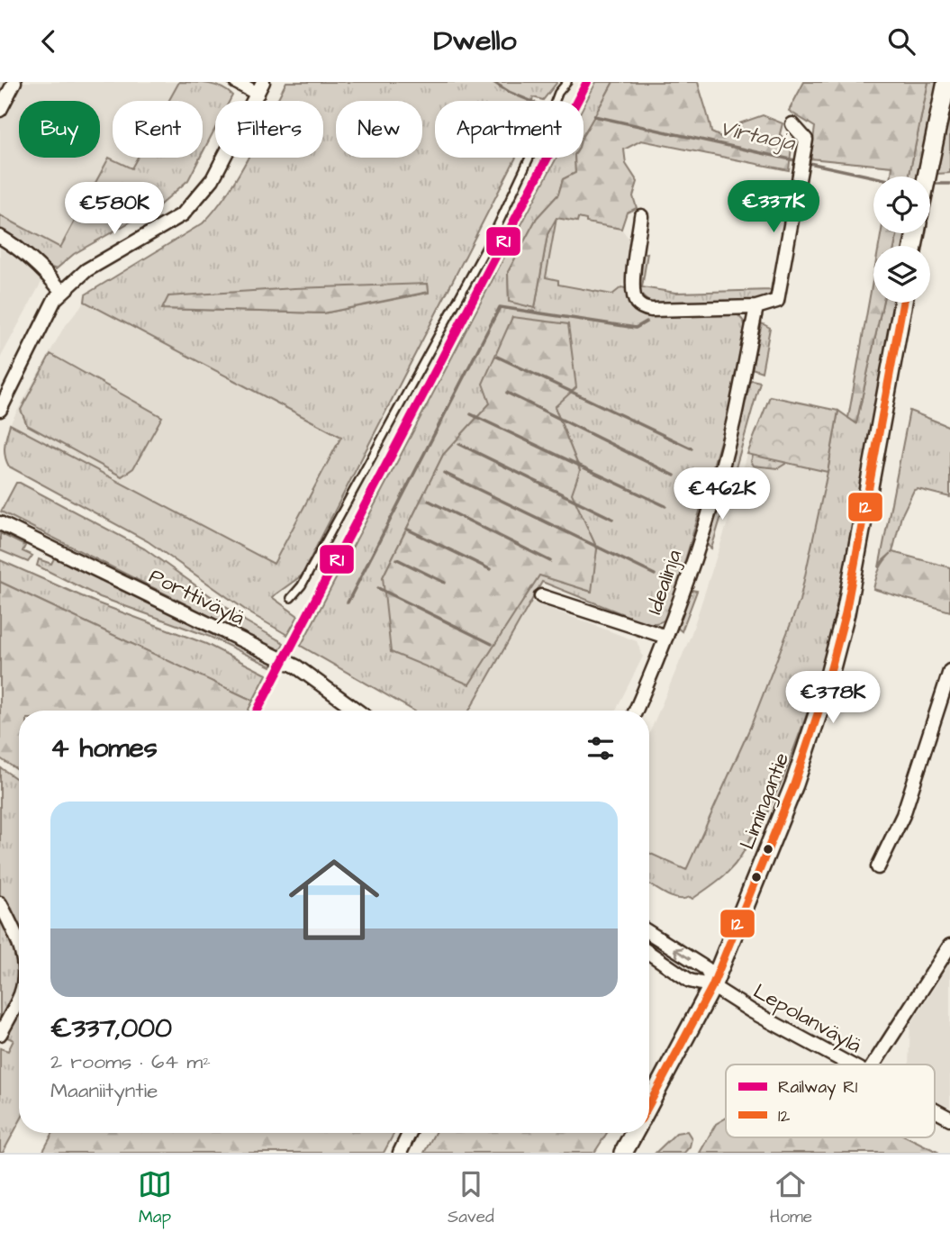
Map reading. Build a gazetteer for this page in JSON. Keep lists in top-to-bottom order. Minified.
{"streets":{"main road":["Limingantie"],"street":["Idealinja","Porttiväylä","Lepolanväylä"]},"crossings":[["Limingantie","Lepolanväylä"]],"water":["Virtaoja"],"lines":["rail line R1","transit line 12"],"legend":["Railway R1","12"],"page":{"header":"Dwello","chip":["Buy","Rent","Filters","New","Apartment"],"price":["€337K","€580K","€462K","€378K"],"heading":"4 homes","list":[{"name":"€337,000","note":"2 rooms · 64 m² · Maaniityntie"}],"tabs":["Map","Saved","Home"]}}
